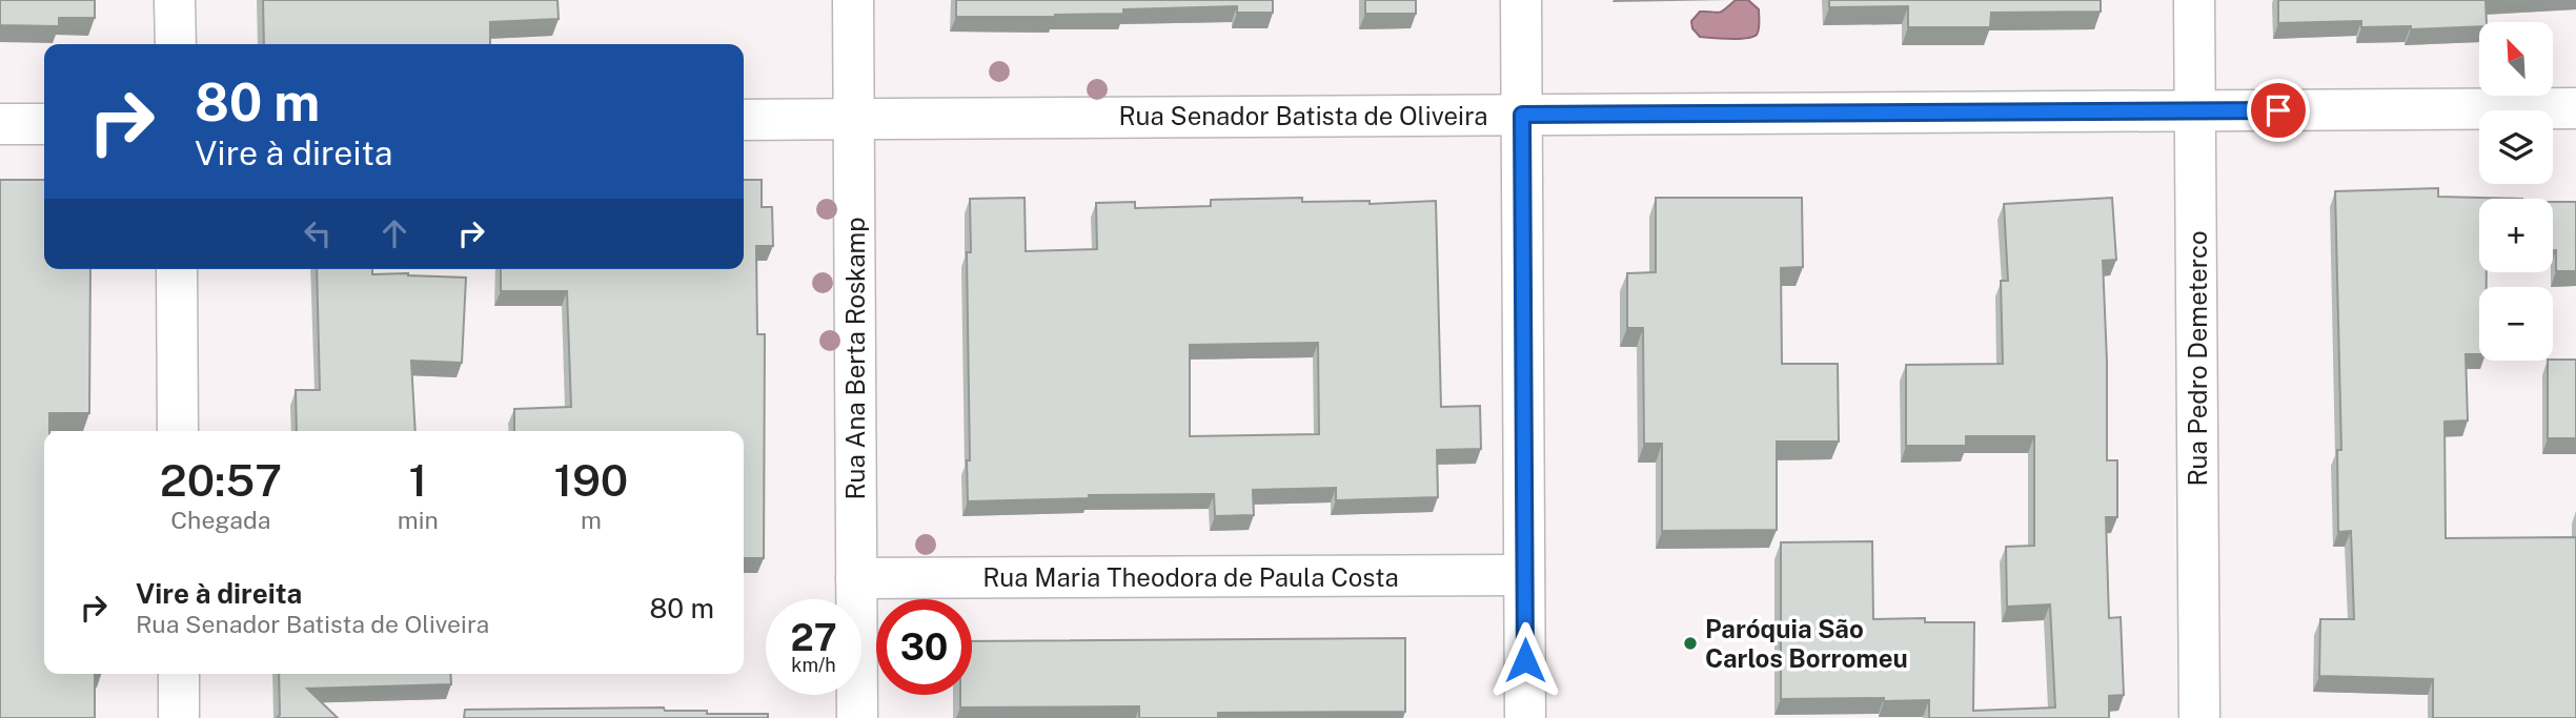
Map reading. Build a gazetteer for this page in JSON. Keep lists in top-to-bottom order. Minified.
{"streets":{"street":["Rua Senador Batista de Oliveira","Rua Ana Berta Roskamp","Rua Pedro Demeterco","Rua Maria Theodora de Paula Costa"]},"crossings":[["Rua Senador Batista de Oliveira","Rua Ana Berta Roskamp"],["Rua Senador Batista de Oliveira","Rua Pedro Demeterco"],["Rua Ana Berta Roskamp","Rua Maria Theodora de Paula Costa"]],"places":["Paróquia São Carlos Borromeu"],"north":"top left","page":{"map_buttons":["+","−"],"turn":["80 m","Vire à direita"],"eta":["20:57","Chegada","1","min","190","m"],"list":[{"name":"Vire à direita","note":"Rua Senador Batista de Oliveira","value":"80 m"}],"speed":"27 km/h","limit":"30"}}
